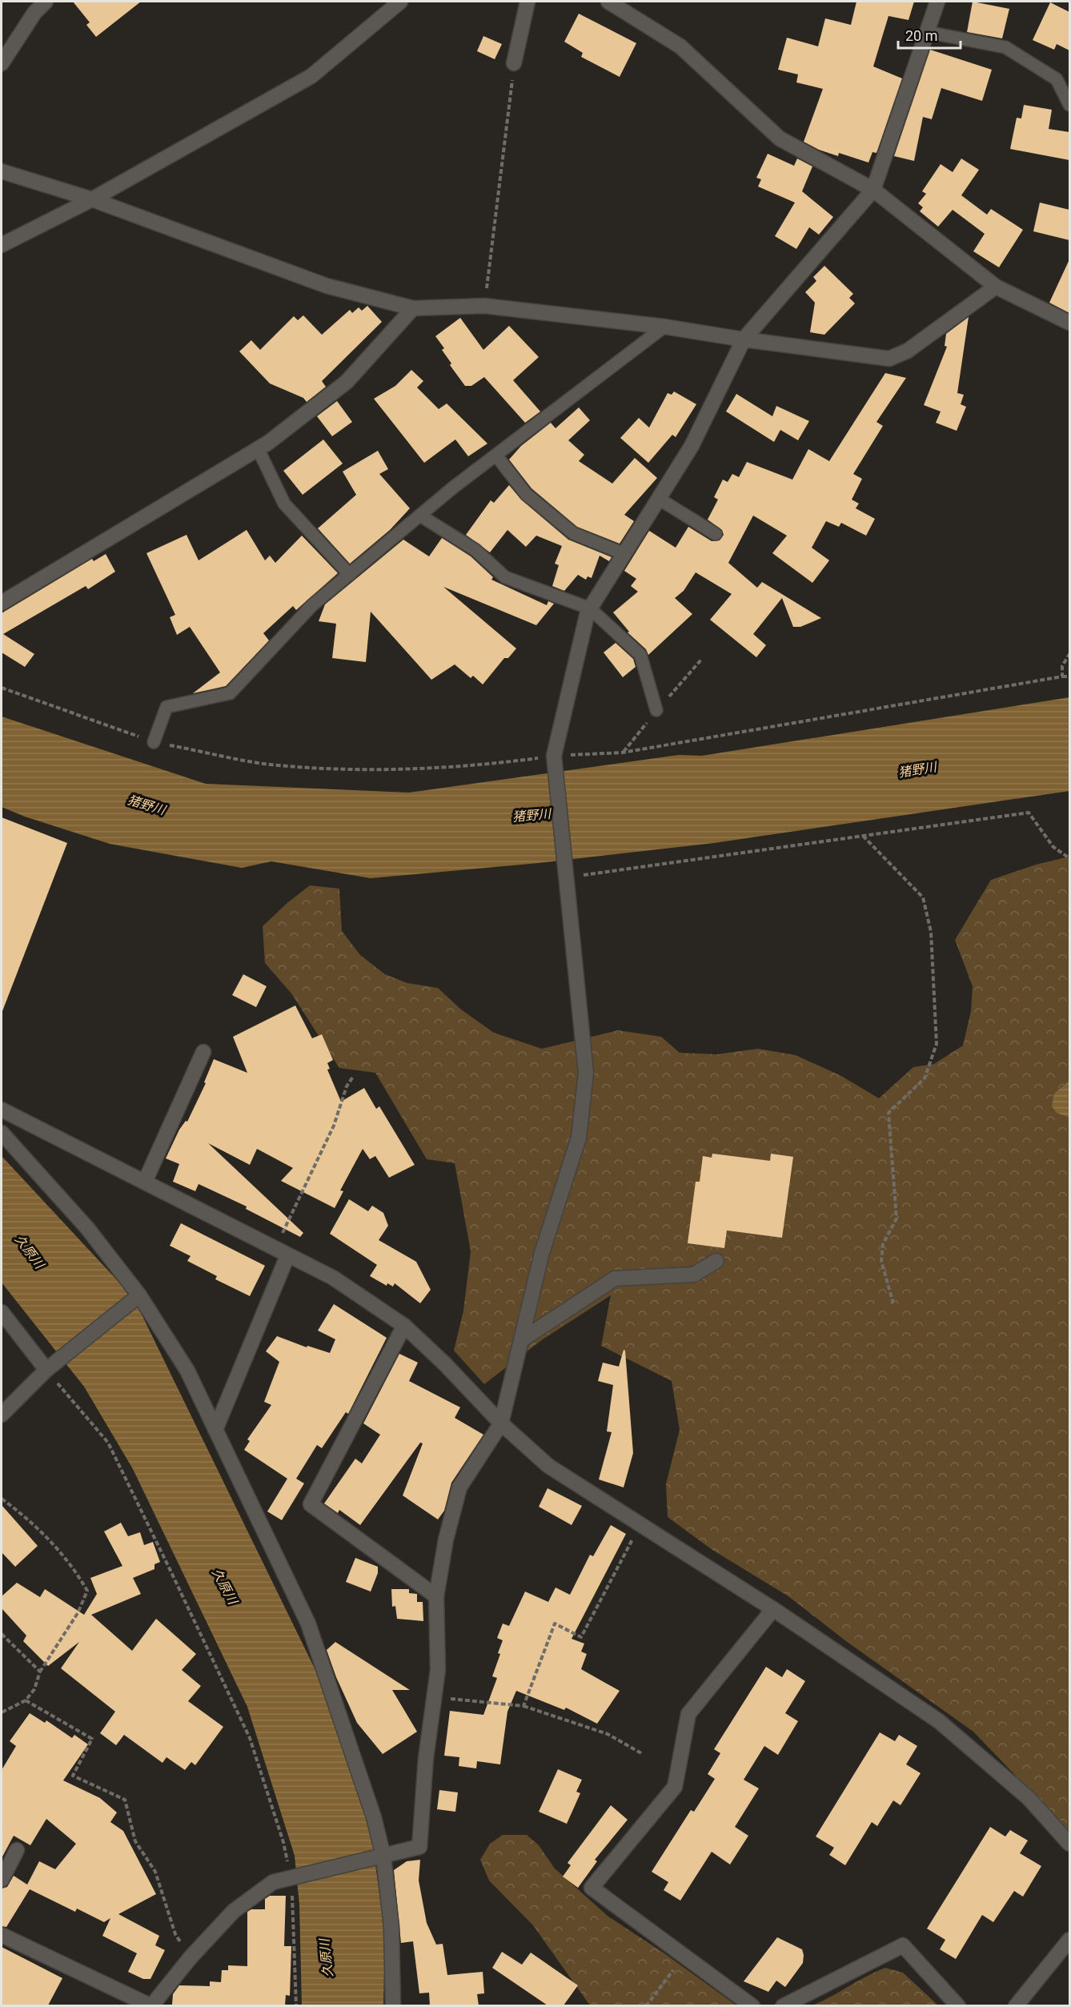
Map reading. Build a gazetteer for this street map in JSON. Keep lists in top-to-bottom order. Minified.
{"water":["猪野川","久原川"],"scale_bar":"20 m"}
